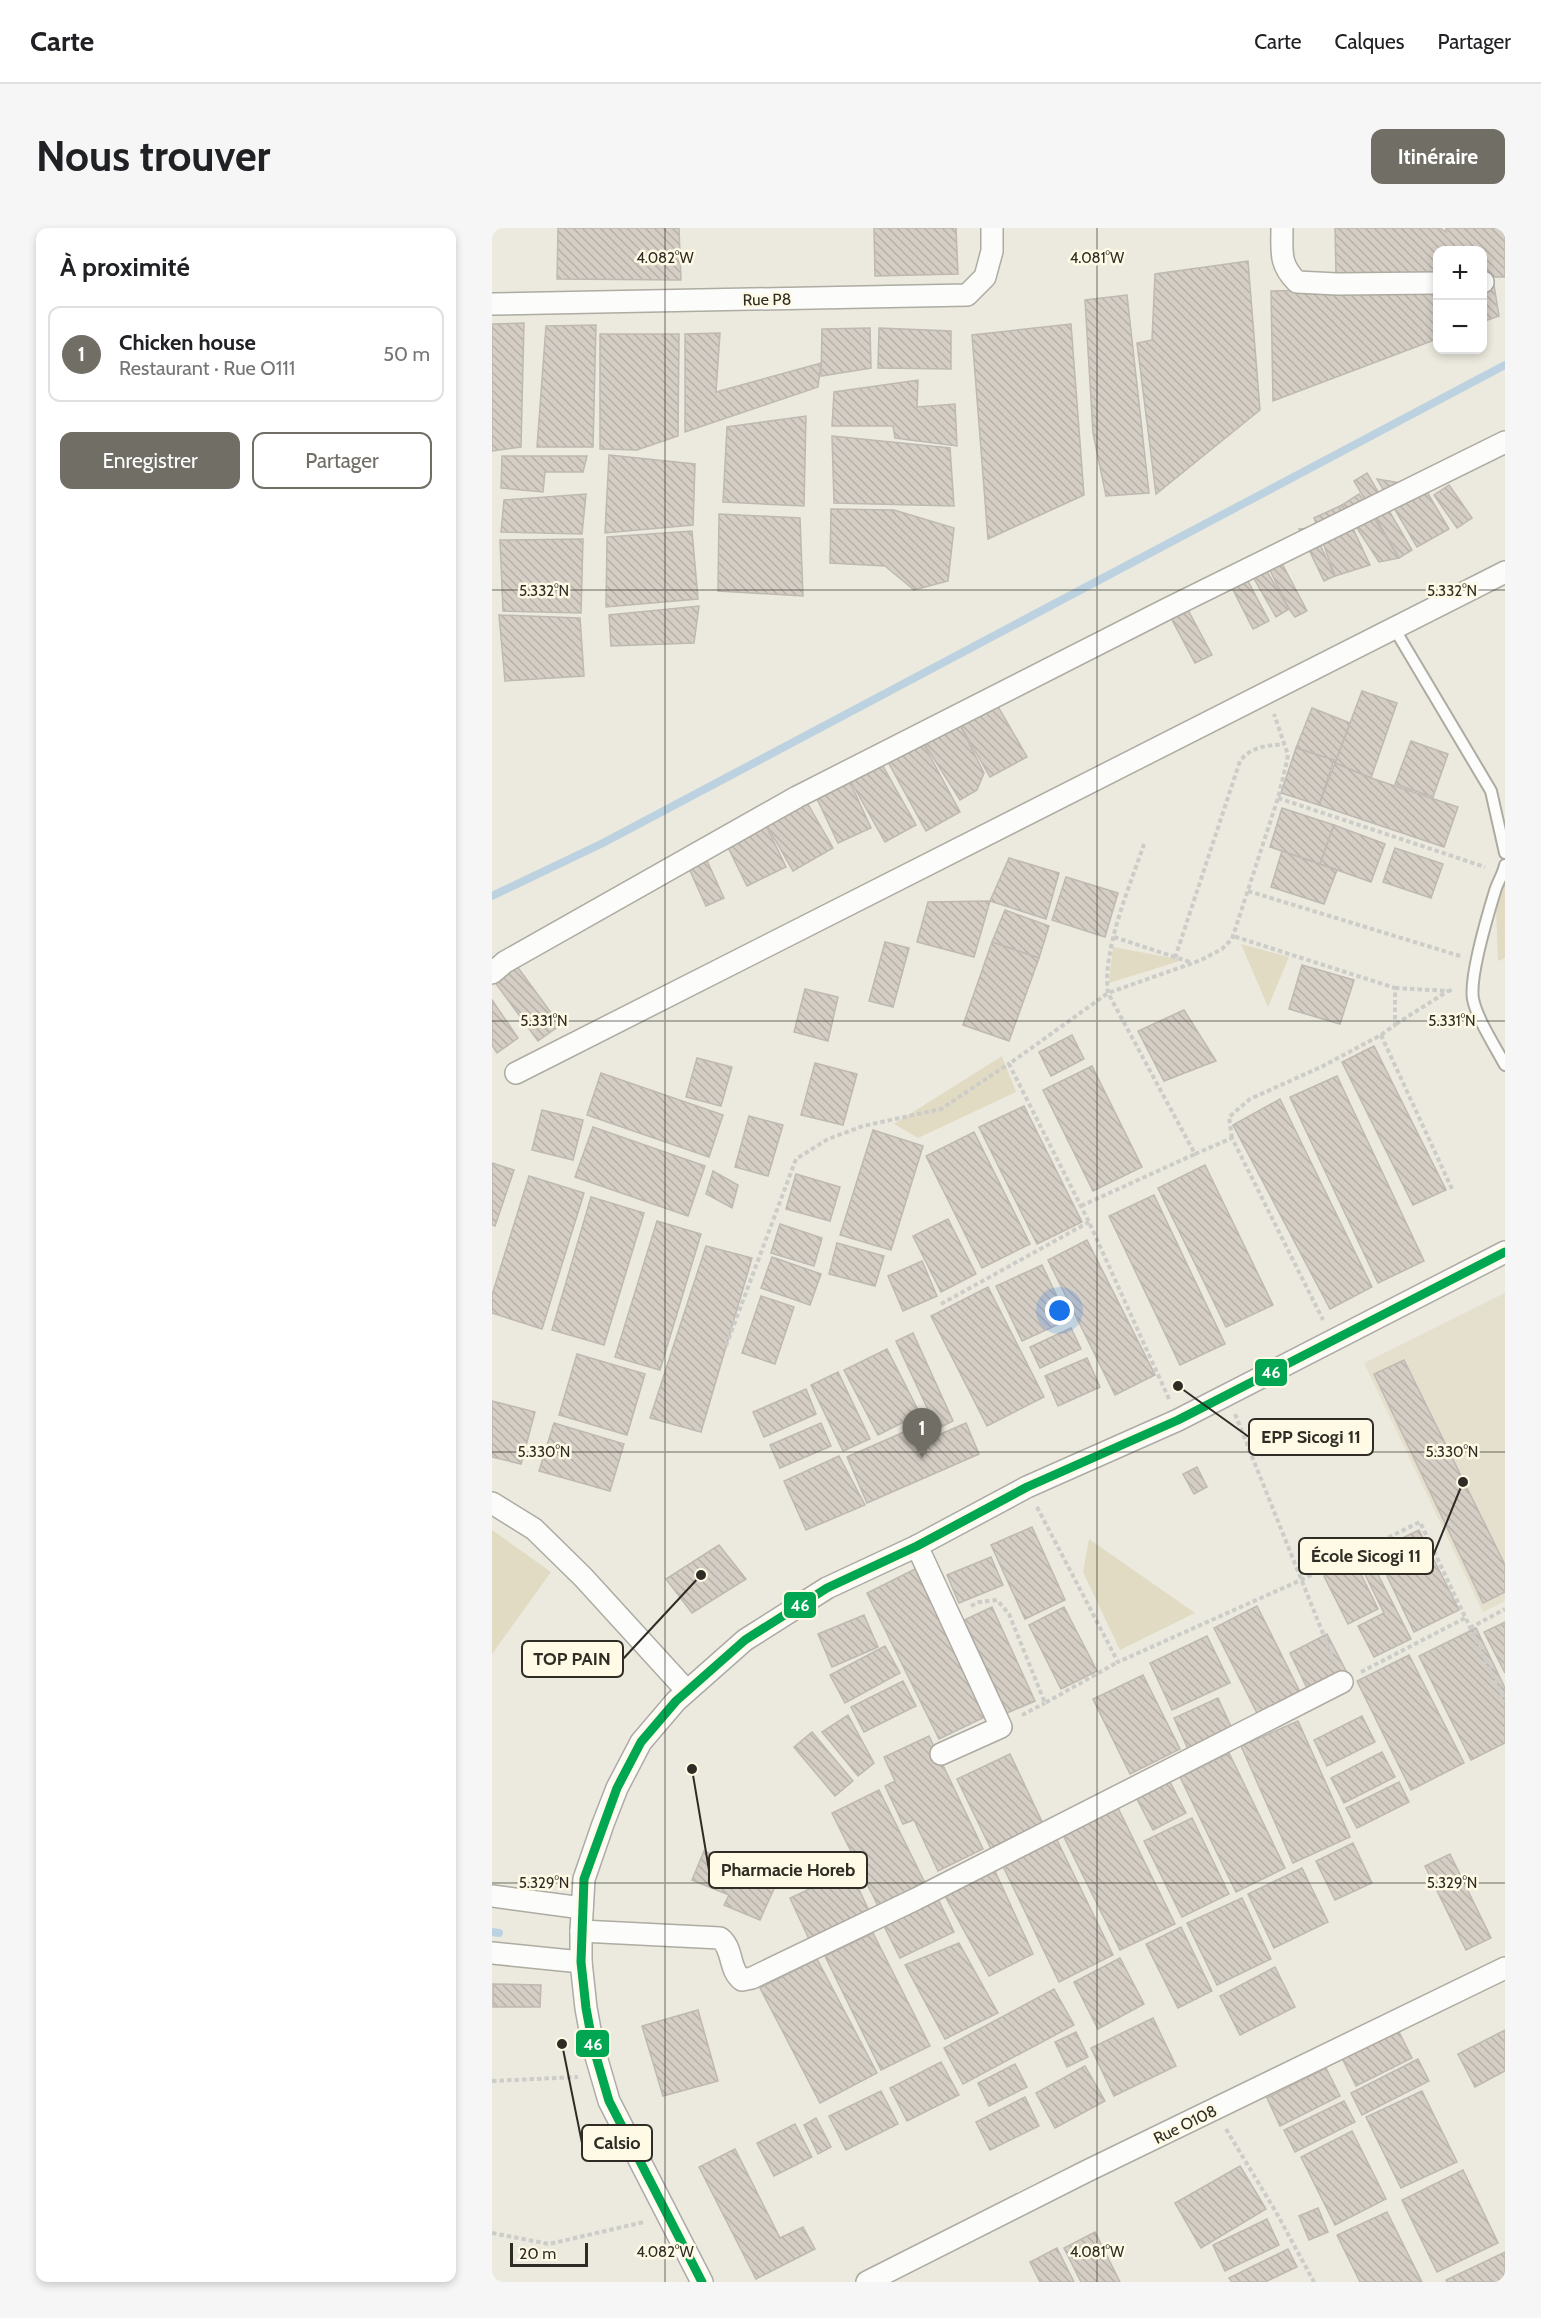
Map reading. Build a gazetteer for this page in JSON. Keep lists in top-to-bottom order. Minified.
{"streets":{"street":["Rue P8","Rue O108"]},"places":["EPP Sicogi 11","École Sicogi 11","TOP PAIN","Pharmacie Horeb","Calsio"],"lines":["transit line 46"],"scale_bar":"20 m","page":{"header":"Carte","nav":["Carte","Calques","Partager"],"buttons":["Itinéraire",["Enregistrer","Partager"]],"title":"Nous trouver","heading":"À proximité","map_buttons":["+","−"],"list":[{"mark":"1","name":"Chicken house","note":"Restaurant · Rue O111","value":"50 m"}],"pins":"1","scale":"20 m"},"coordinates":["4.082°W","4.081°W","5.332°N","5.331°N","5.330°N","5.329°N"]}
